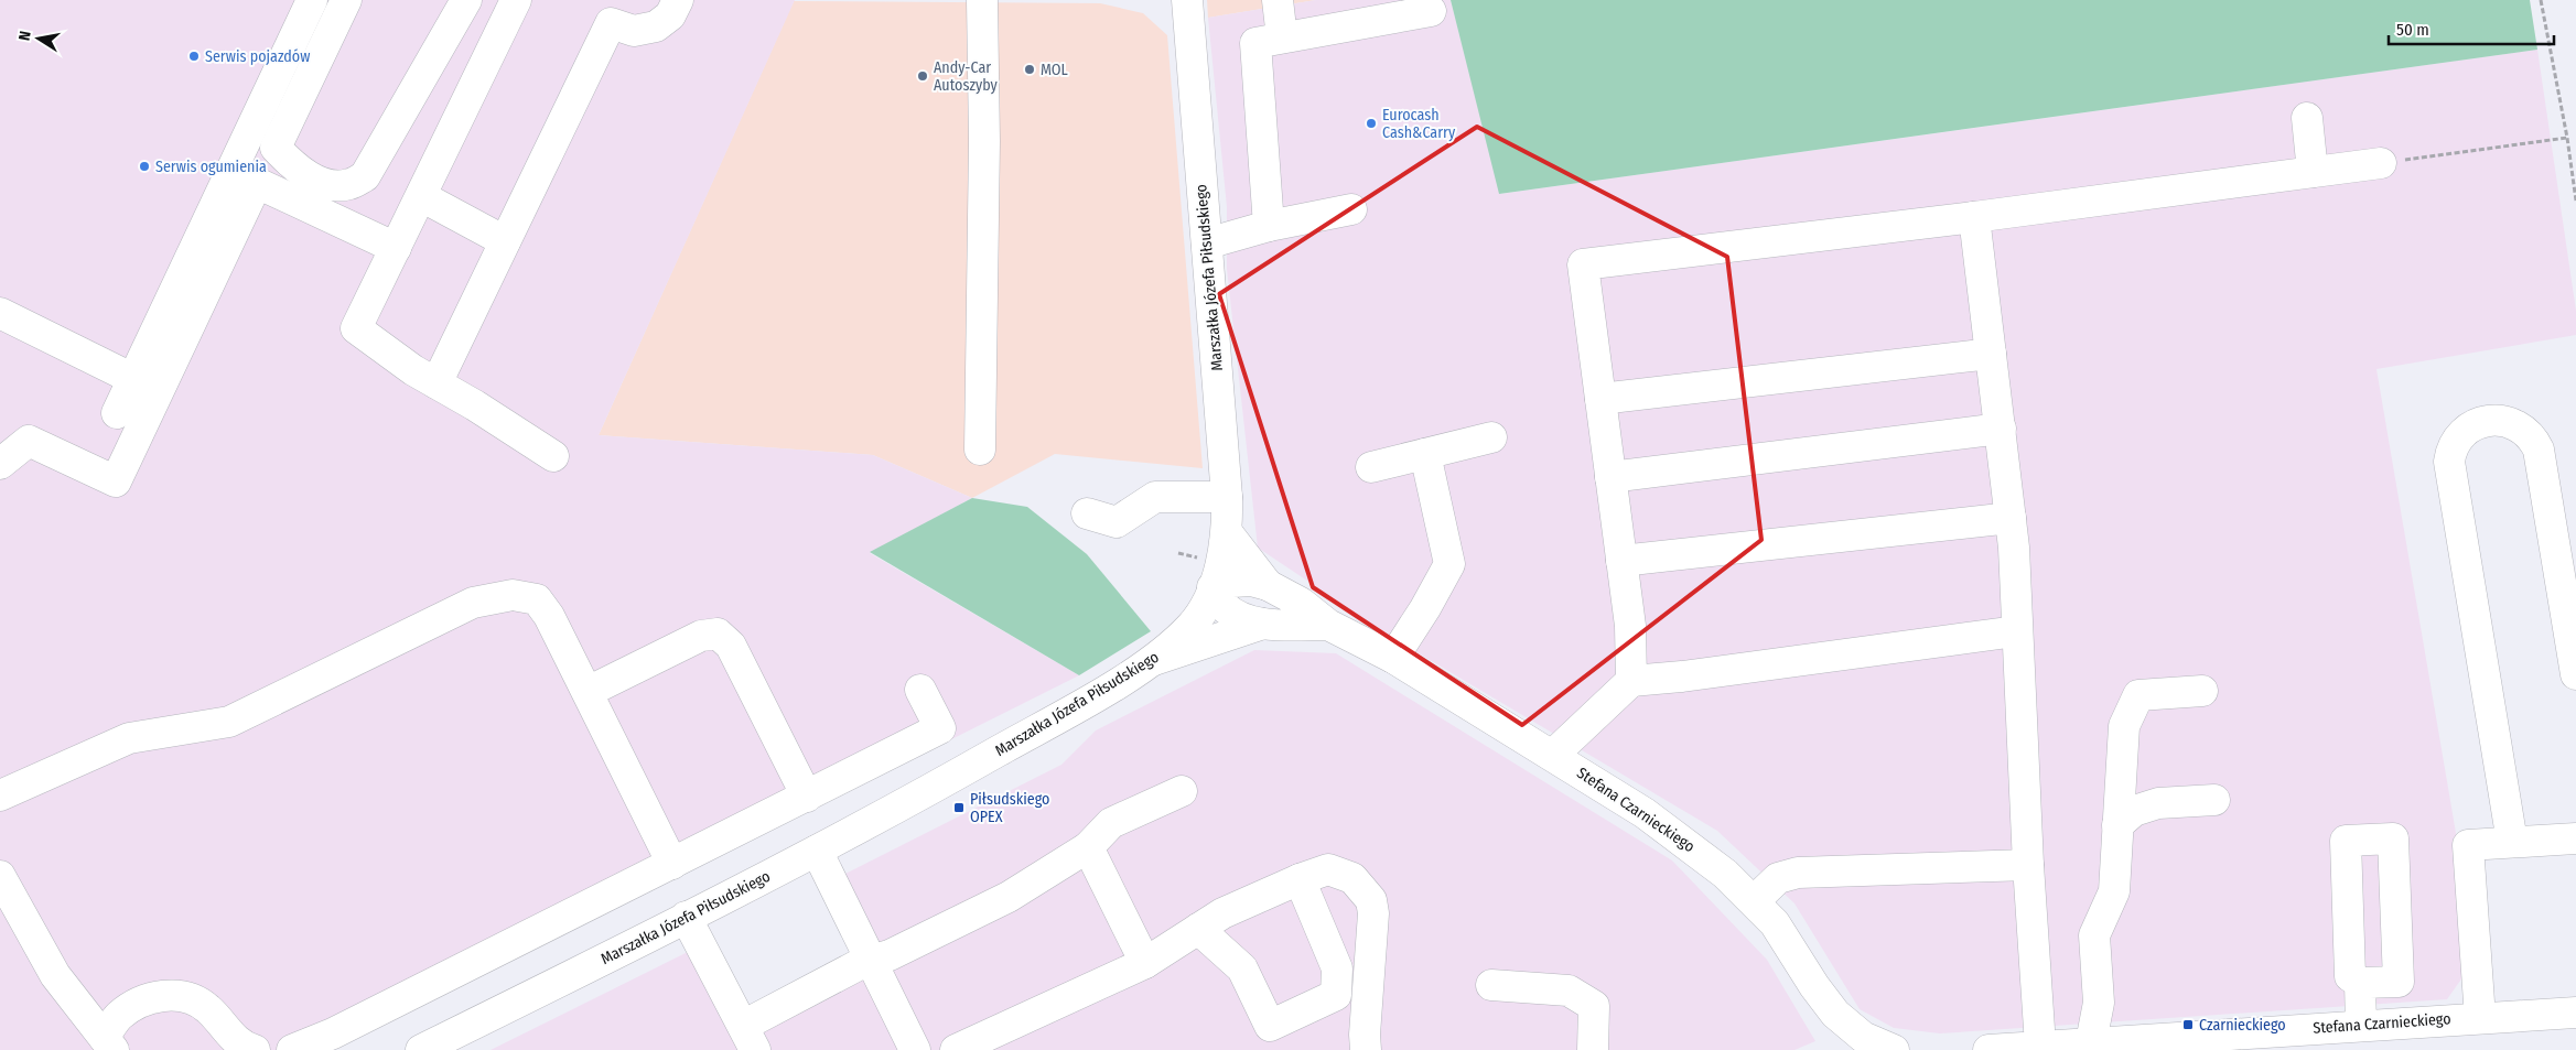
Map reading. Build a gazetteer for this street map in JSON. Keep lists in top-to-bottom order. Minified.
{"streets":{"street":["Marszałka Józefa Piłsudskiego","Stefana Czarnieckiego"]},"crossings":[["Marszałka Józefa Piłsudskiego","Stefana Czarnieckiego"]],"places":{"other":["Serwis pojazdów","MOL","Andy-Car Autoszyby","Eurocash Cash&Carry","Serwis ogumienia"],"transit":["Piłsudskiego OPEX","Czarnieckiego"]},"scale_bar":"50 m","north":"left"}
